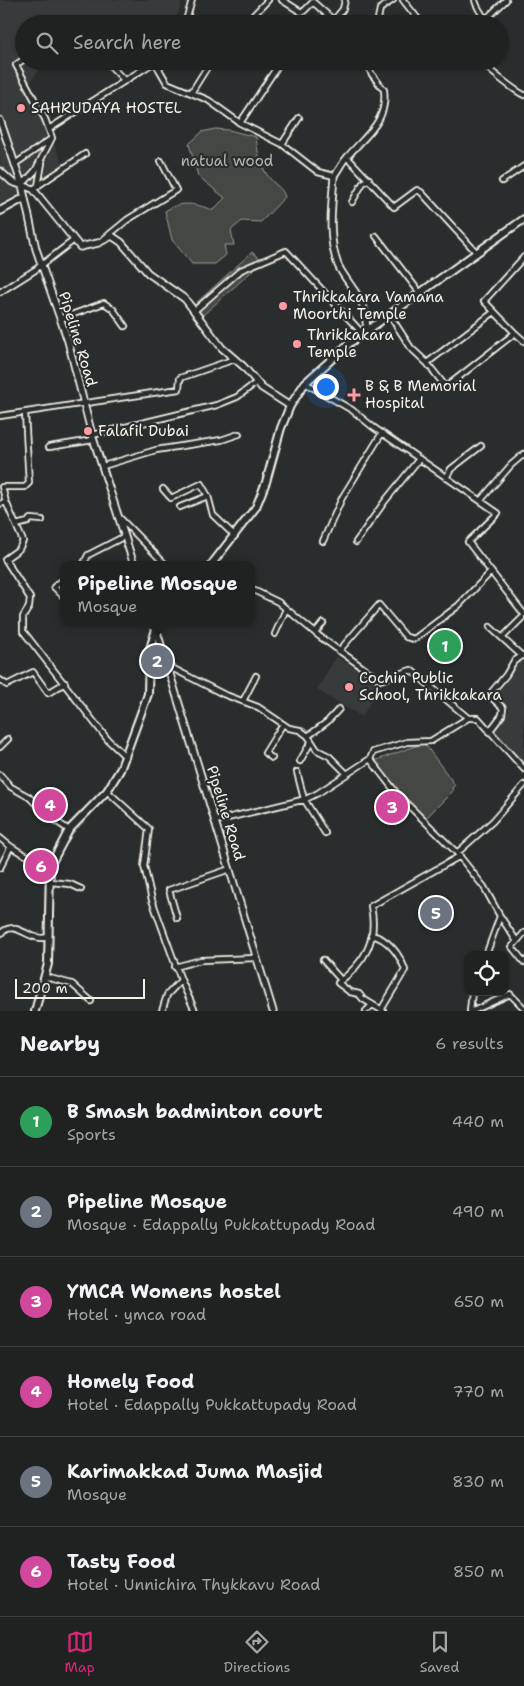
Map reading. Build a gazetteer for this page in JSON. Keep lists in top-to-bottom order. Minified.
{"streets":{"street":["Pipeline Road"]},"parks":["natual wood"],"places":{"other":["SAHRUDAYA HOSTEL","Thrikkakara Vamana Moorthi Temple","Thrikkakara Temple","Falafil Dubai","Cochin Public School, Thrikkakara"],"health":["B & B Memorial Hospital"]},"scale_bar":"200 m","page":{"search":"Search here","popup":["Pipeline Mosque","Mosque"],"pins":["1","2","4","3","6","5"],"scale":"200 m","heading":["Nearby","6 results"],"list":[{"mark":"1","name":"B Smash badminton court","note":"Sports","value":"440 m"},{"mark":"2","name":"Pipeline Mosque","note":"Mosque · Edappally Pukkattupady Road","value":"490 m"},{"mark":"3","name":"YMCA Womens hostel","note":"Hotel · ymca road","value":"650 m"},{"mark":"4","name":"Homely Food","note":"Hotel · Edappally Pukkattupady Road","value":"770 m"},{"mark":"5","name":"Karimakkad Juma Masjid","note":"Mosque","value":"830 m"},{"mark":"6","name":"Tasty Food","note":"Hotel · Unnichira Thykkavu Road","value":"850 m"}],"nav":["Map","Directions","Saved"]}}
